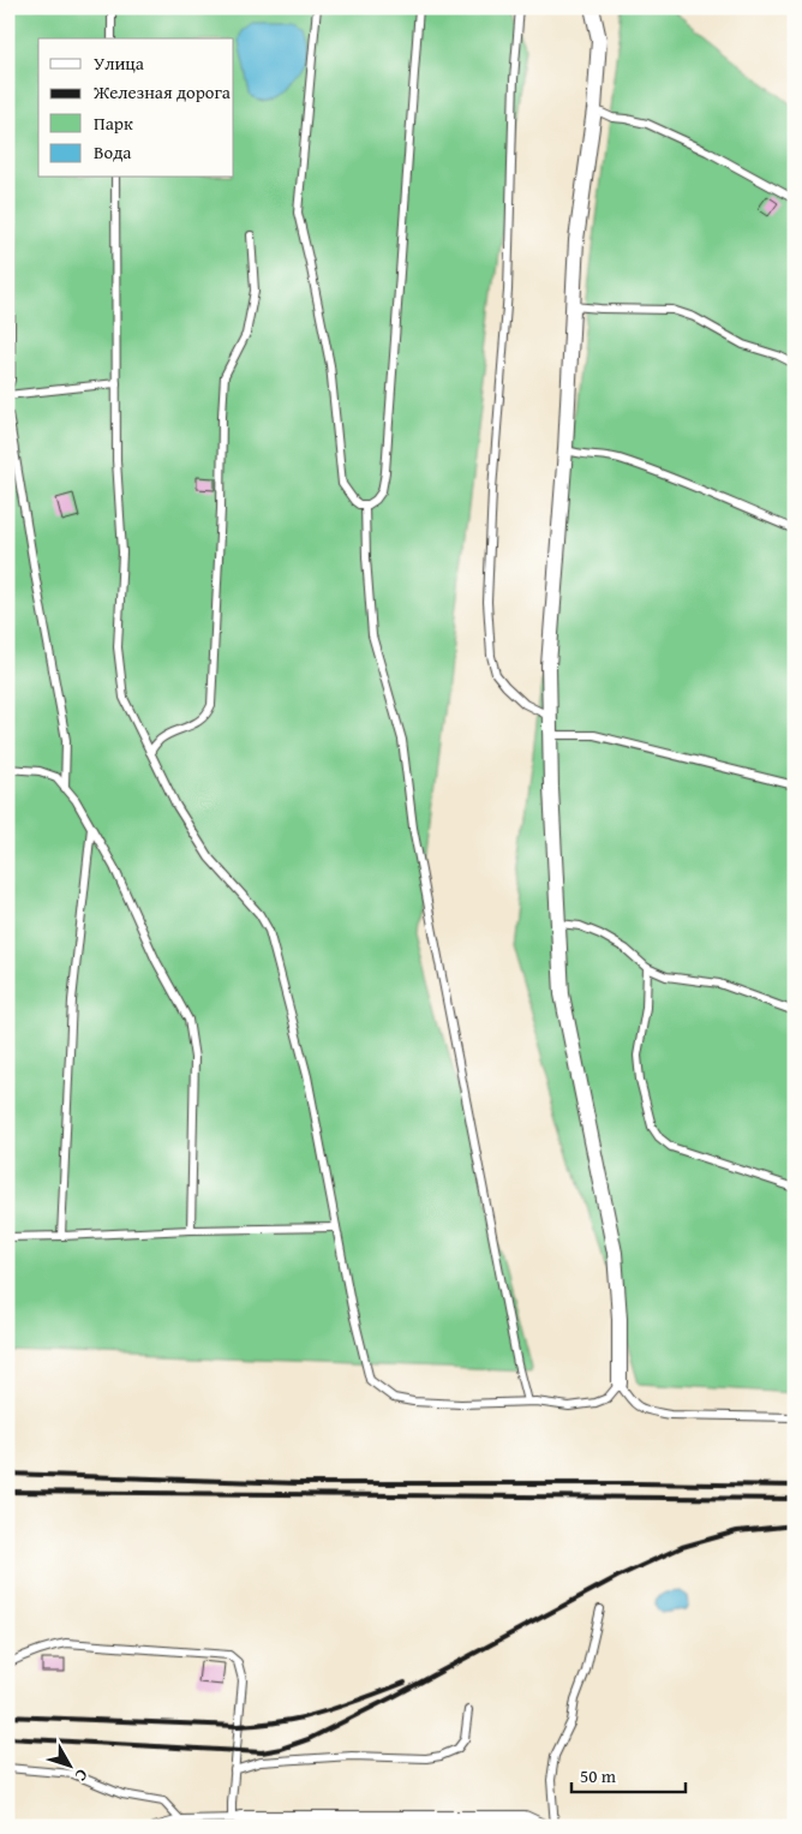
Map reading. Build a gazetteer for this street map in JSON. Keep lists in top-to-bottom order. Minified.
{"legend":["Улица","Железная дорога","Парк","Вода"],"scale_bar":"50 m","north":"bottom right"}
